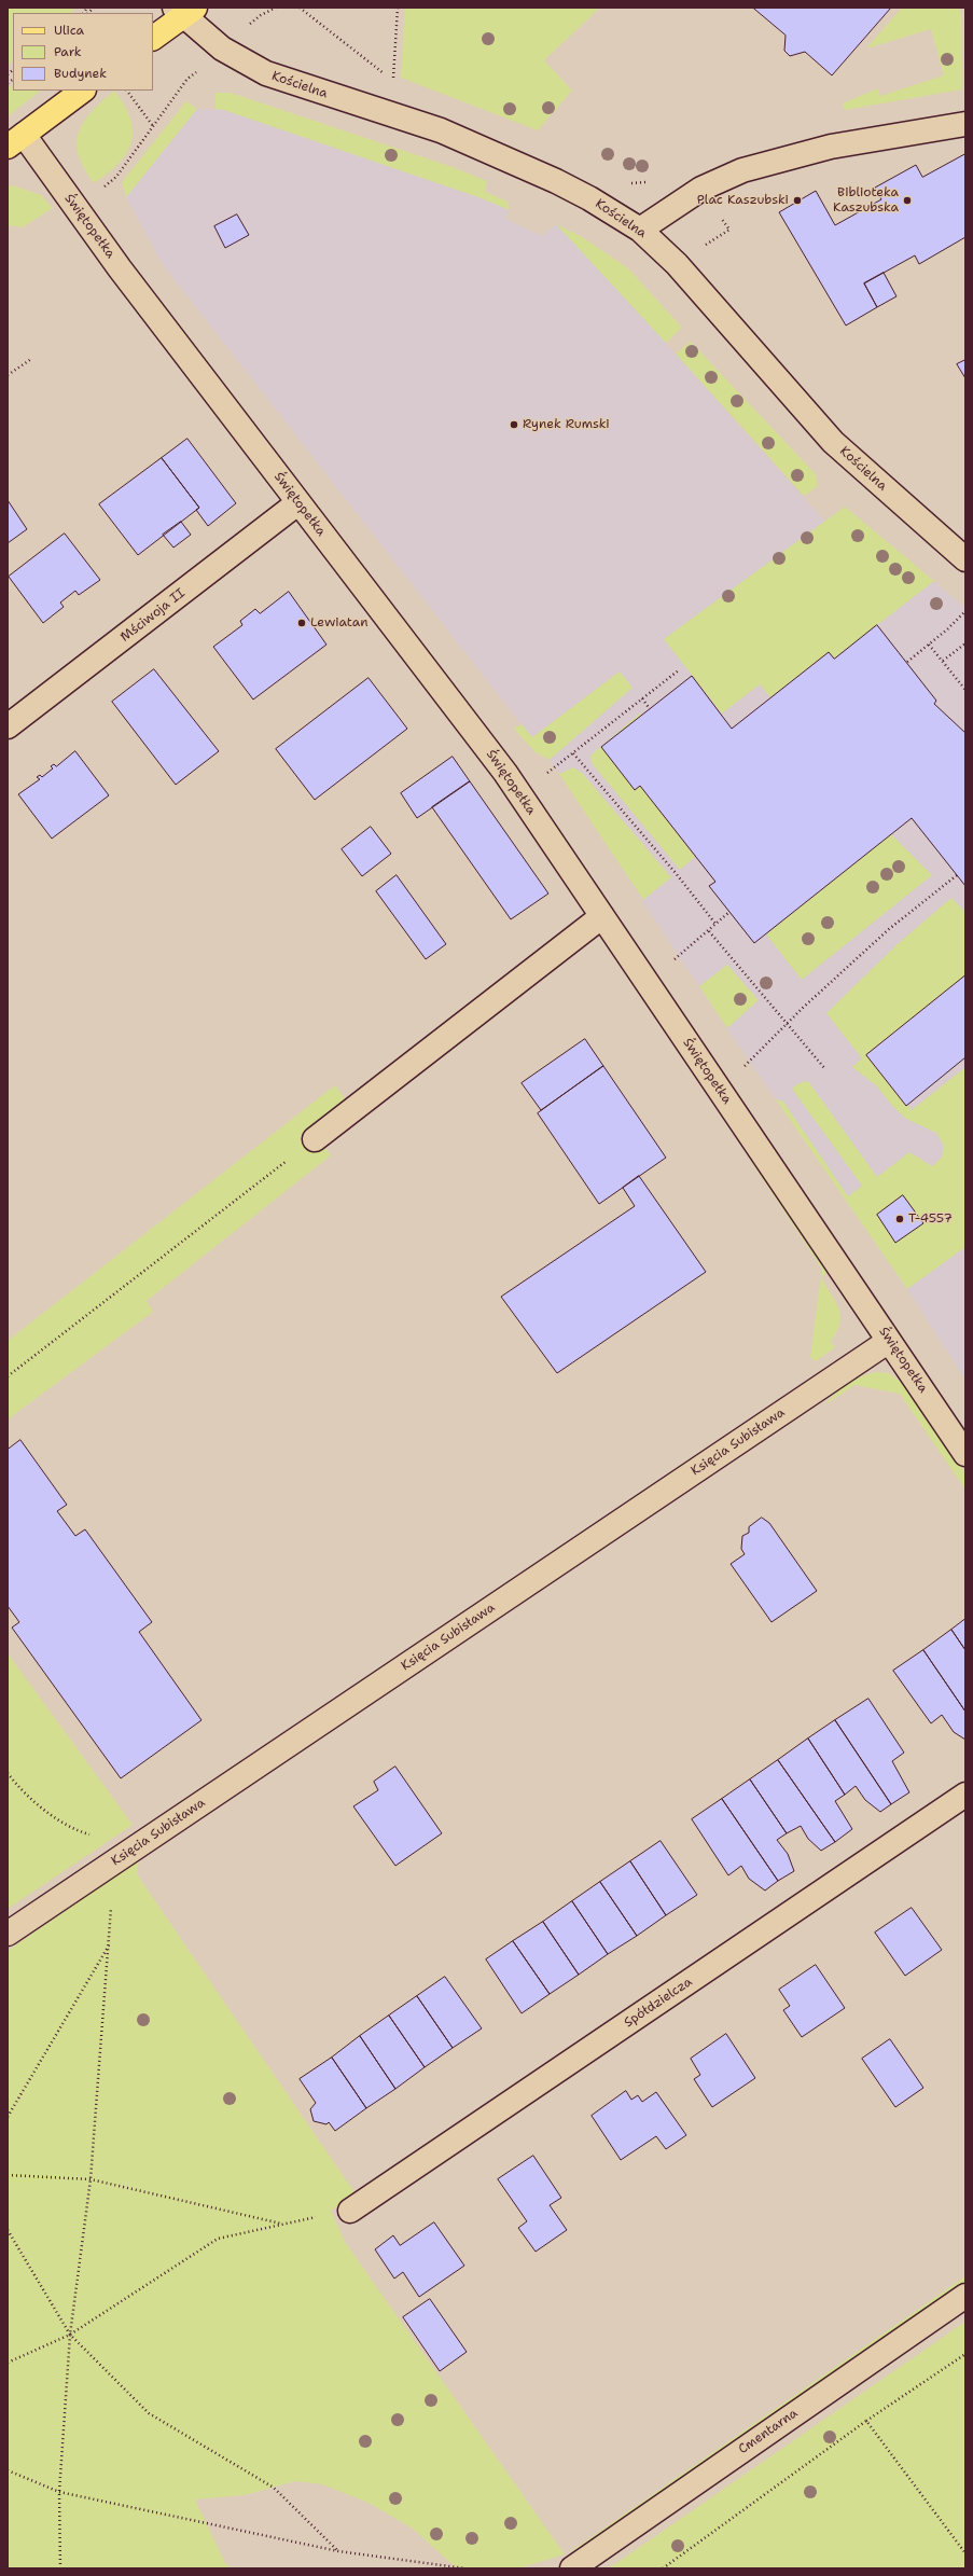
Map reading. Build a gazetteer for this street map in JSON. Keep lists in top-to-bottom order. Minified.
{"streets":{"street":["Kościelna","Świętopełka","Mściwoja II","Księcia Subisława","Spółdzielcza","Cmentarna"]},"crossings":[["Świętopełka","Mściwoja II"],["Świętopełka","Księcia Subisława"]],"places":["Plac Kaszubski","Biblioteka Kaszubska","Rynek Rumski","Lewiatan","T-4557"],"legend":["Ulica","Park","Budynek"]}
